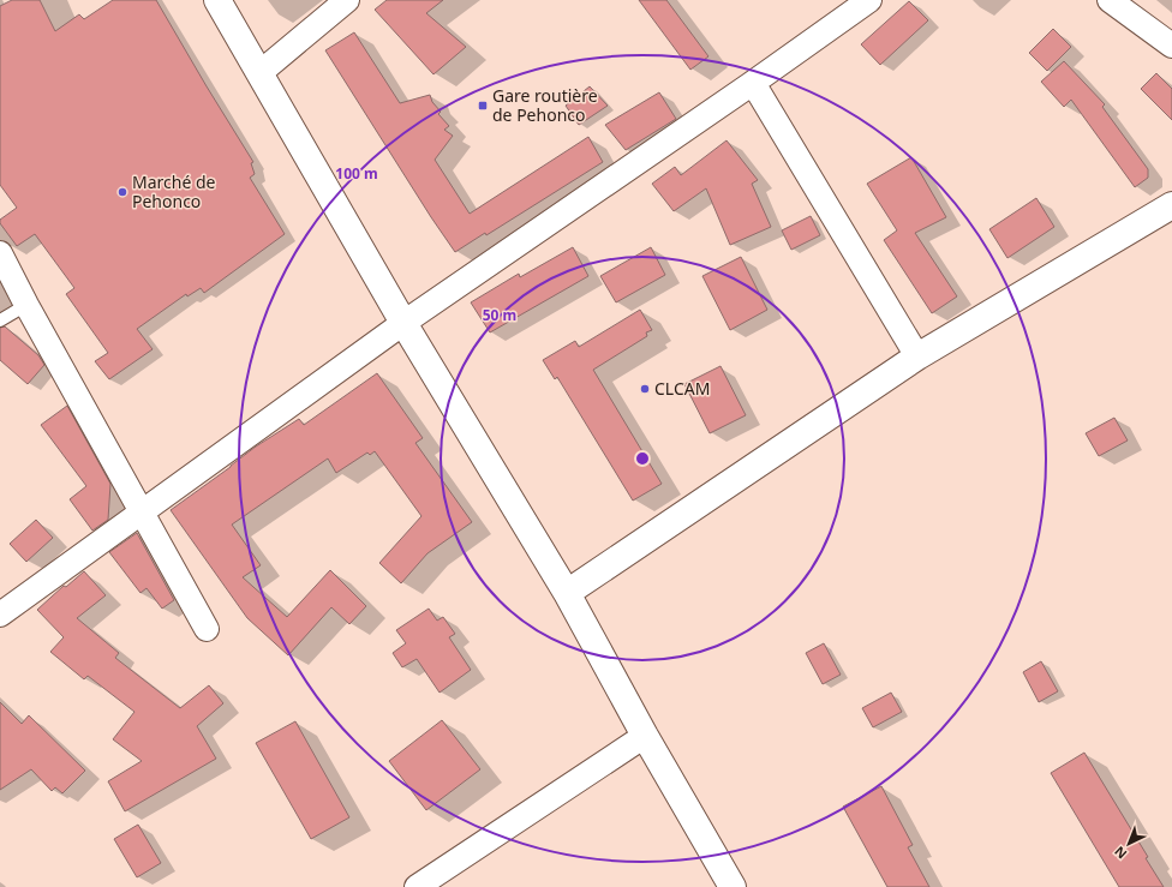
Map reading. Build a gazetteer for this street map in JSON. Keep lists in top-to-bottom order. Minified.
{"places":{"transit":["Gare routière de Pehonco"],"other":["Marché de Pehonco","CLCAM"]},"north":"bottom left","rings":["100 m","50 m"]}
